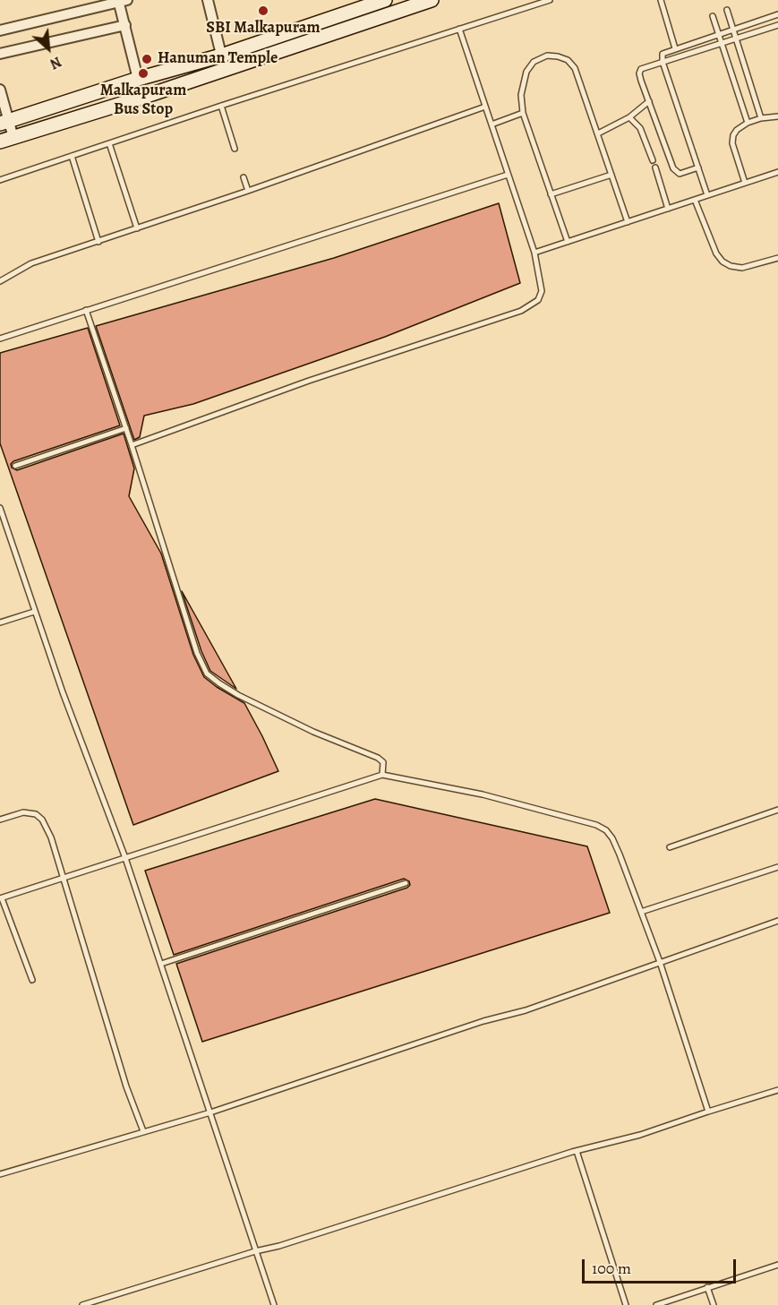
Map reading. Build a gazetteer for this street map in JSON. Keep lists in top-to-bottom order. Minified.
{"places":["SBI Malkapuram","Hanuman Temple","Malkapuram Bus Stop"],"scale_bar":"100 m","north":"bottom right"}
